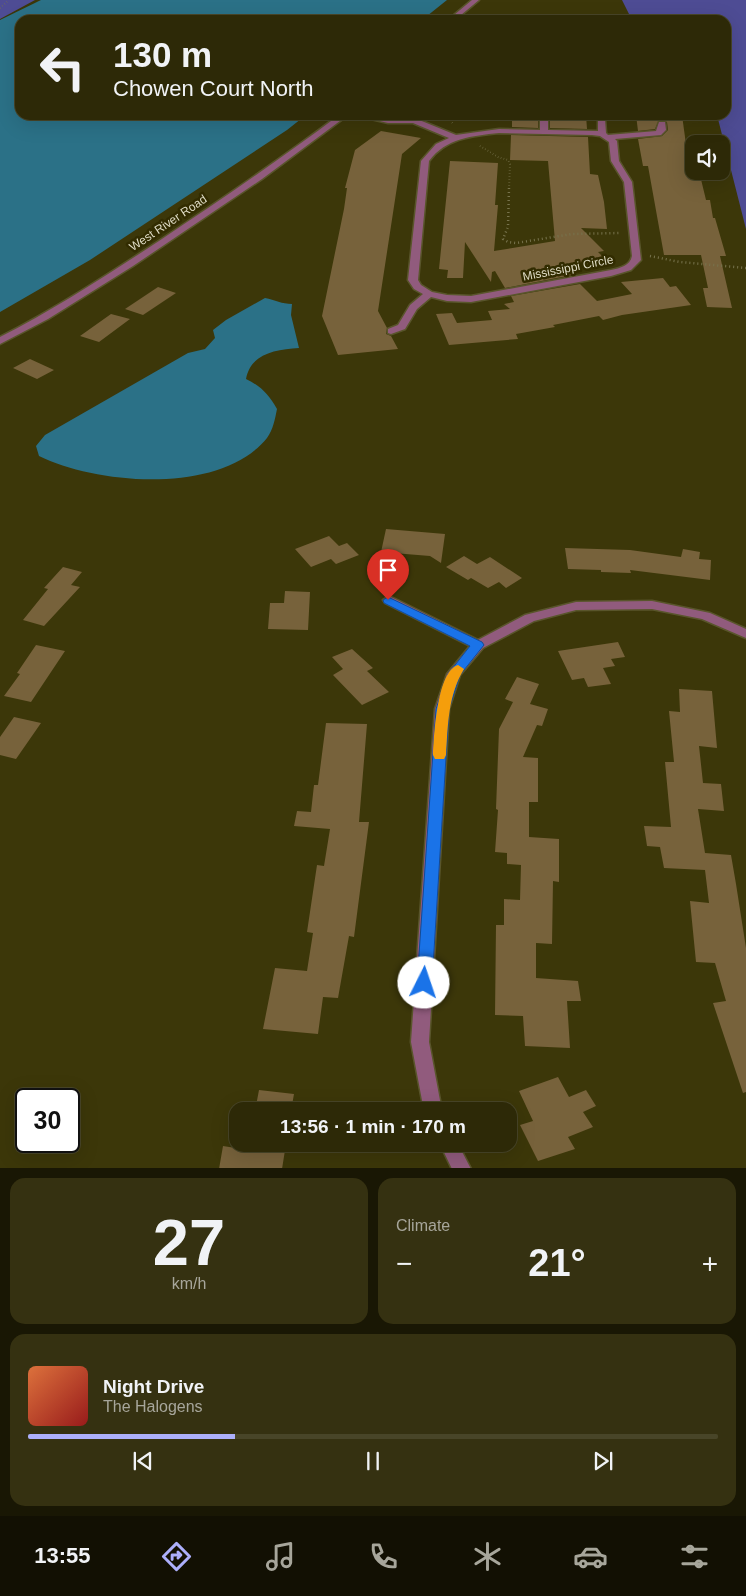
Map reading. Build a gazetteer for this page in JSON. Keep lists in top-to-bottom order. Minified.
{"streets":{"street":["West River Road","Mississippi Circle"]},"page":{"turn":["130 m","Chowen Court North"],"limit":"30","trip":"13:56 · 1 min · 170 m","tile":[["27","km/h"],"Climate"],"heat":["−","21°","+"],"song":["Night Drive","The Halogens"],"tabs":"13:55"}}
